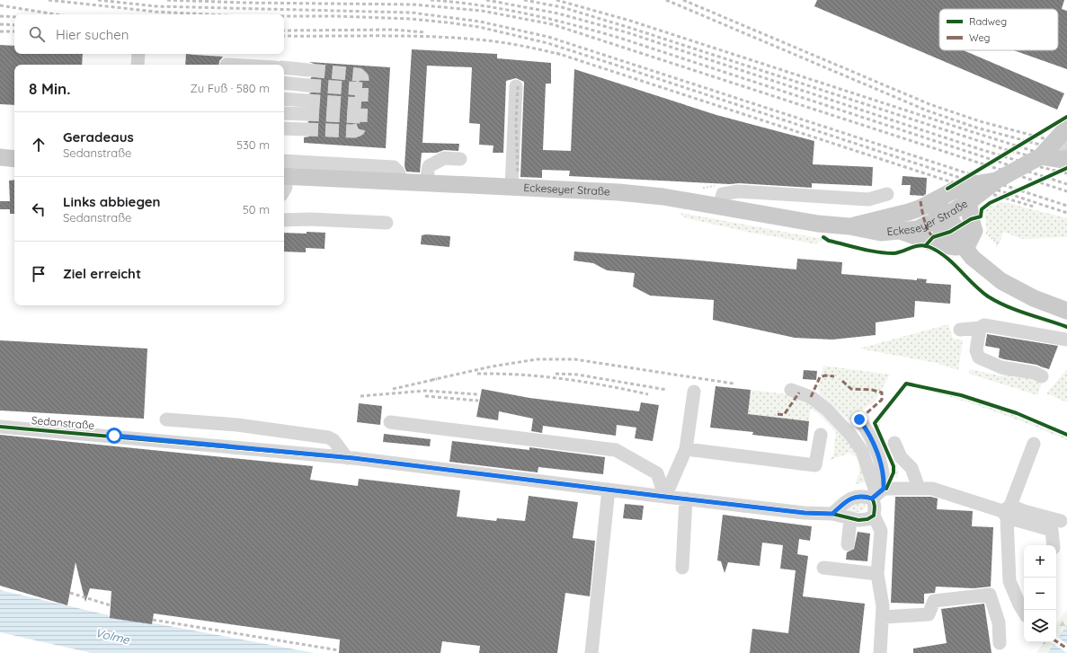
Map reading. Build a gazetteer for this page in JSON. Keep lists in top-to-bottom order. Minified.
{"streets":{"main road":["Eckeseyer Straße"],"street":["Sedanstraße"]},"water":["Volme"],"legend":["Radweg","Weg"],"page":{"search":"Hier suchen","heading":["8 Min.","Zu Fuß · 580 m"],"list":[["Geradeaus","Sedanstraße","530 m"],["Links abbiegen","Sedanstraße","50 m"],"Ziel erreicht"],"map_buttons":["+","−"]}}
